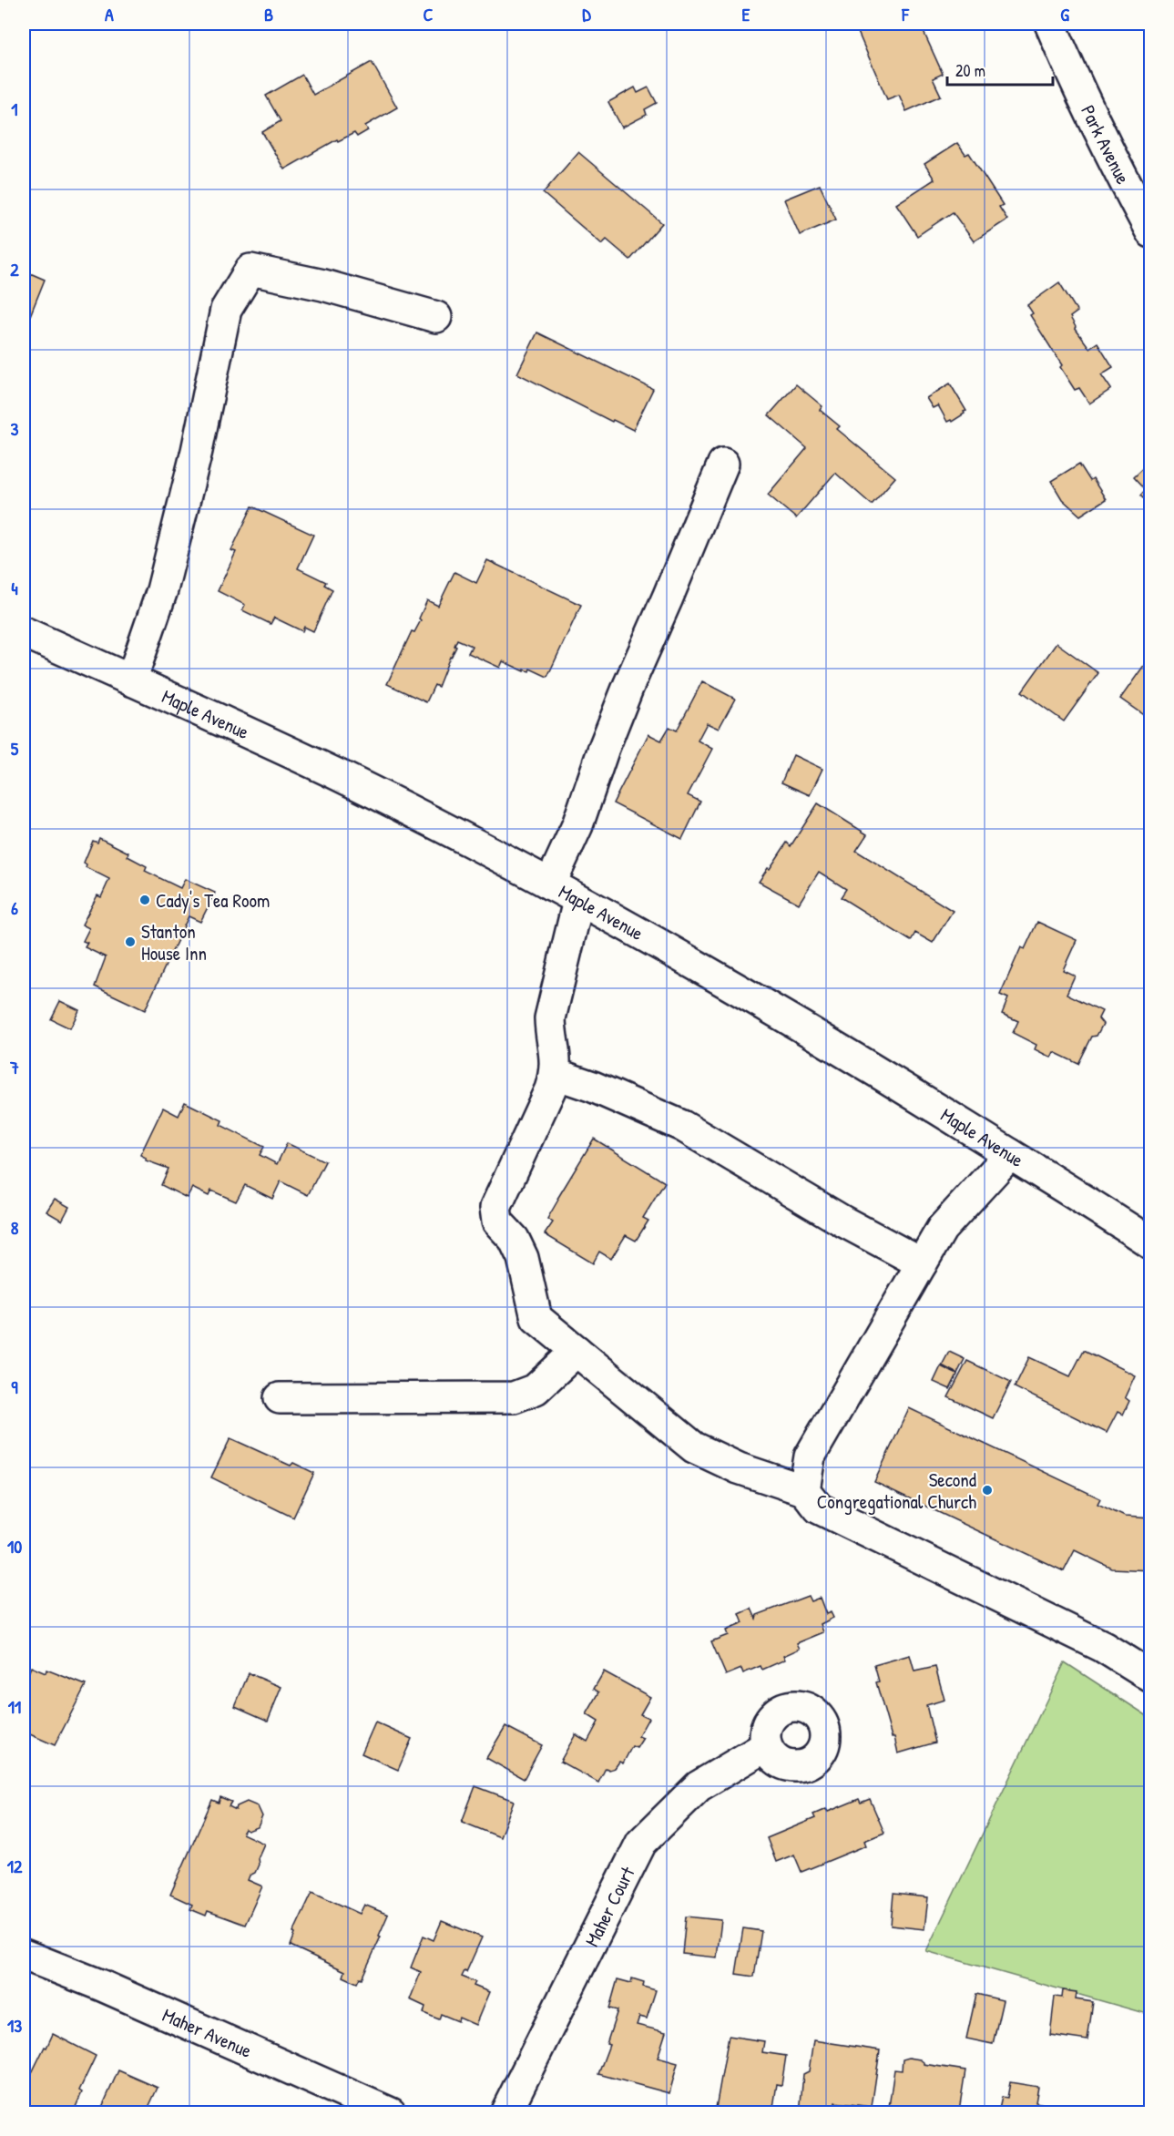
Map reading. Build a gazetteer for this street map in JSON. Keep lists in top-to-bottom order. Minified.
{"streets":{"main road":["Park Avenue","Maple Avenue","Maher Court","Maher Avenue"]},"places":["Cady's Tea Room","Stanton House Inn","Second Congregational Church"],"scale_bar":"20 m","grid":{"columns":["A","B","C","D","E","F","G"],"rows":["1","2","3","4","5","6","7","8","9","10","11","12","13"]}}
